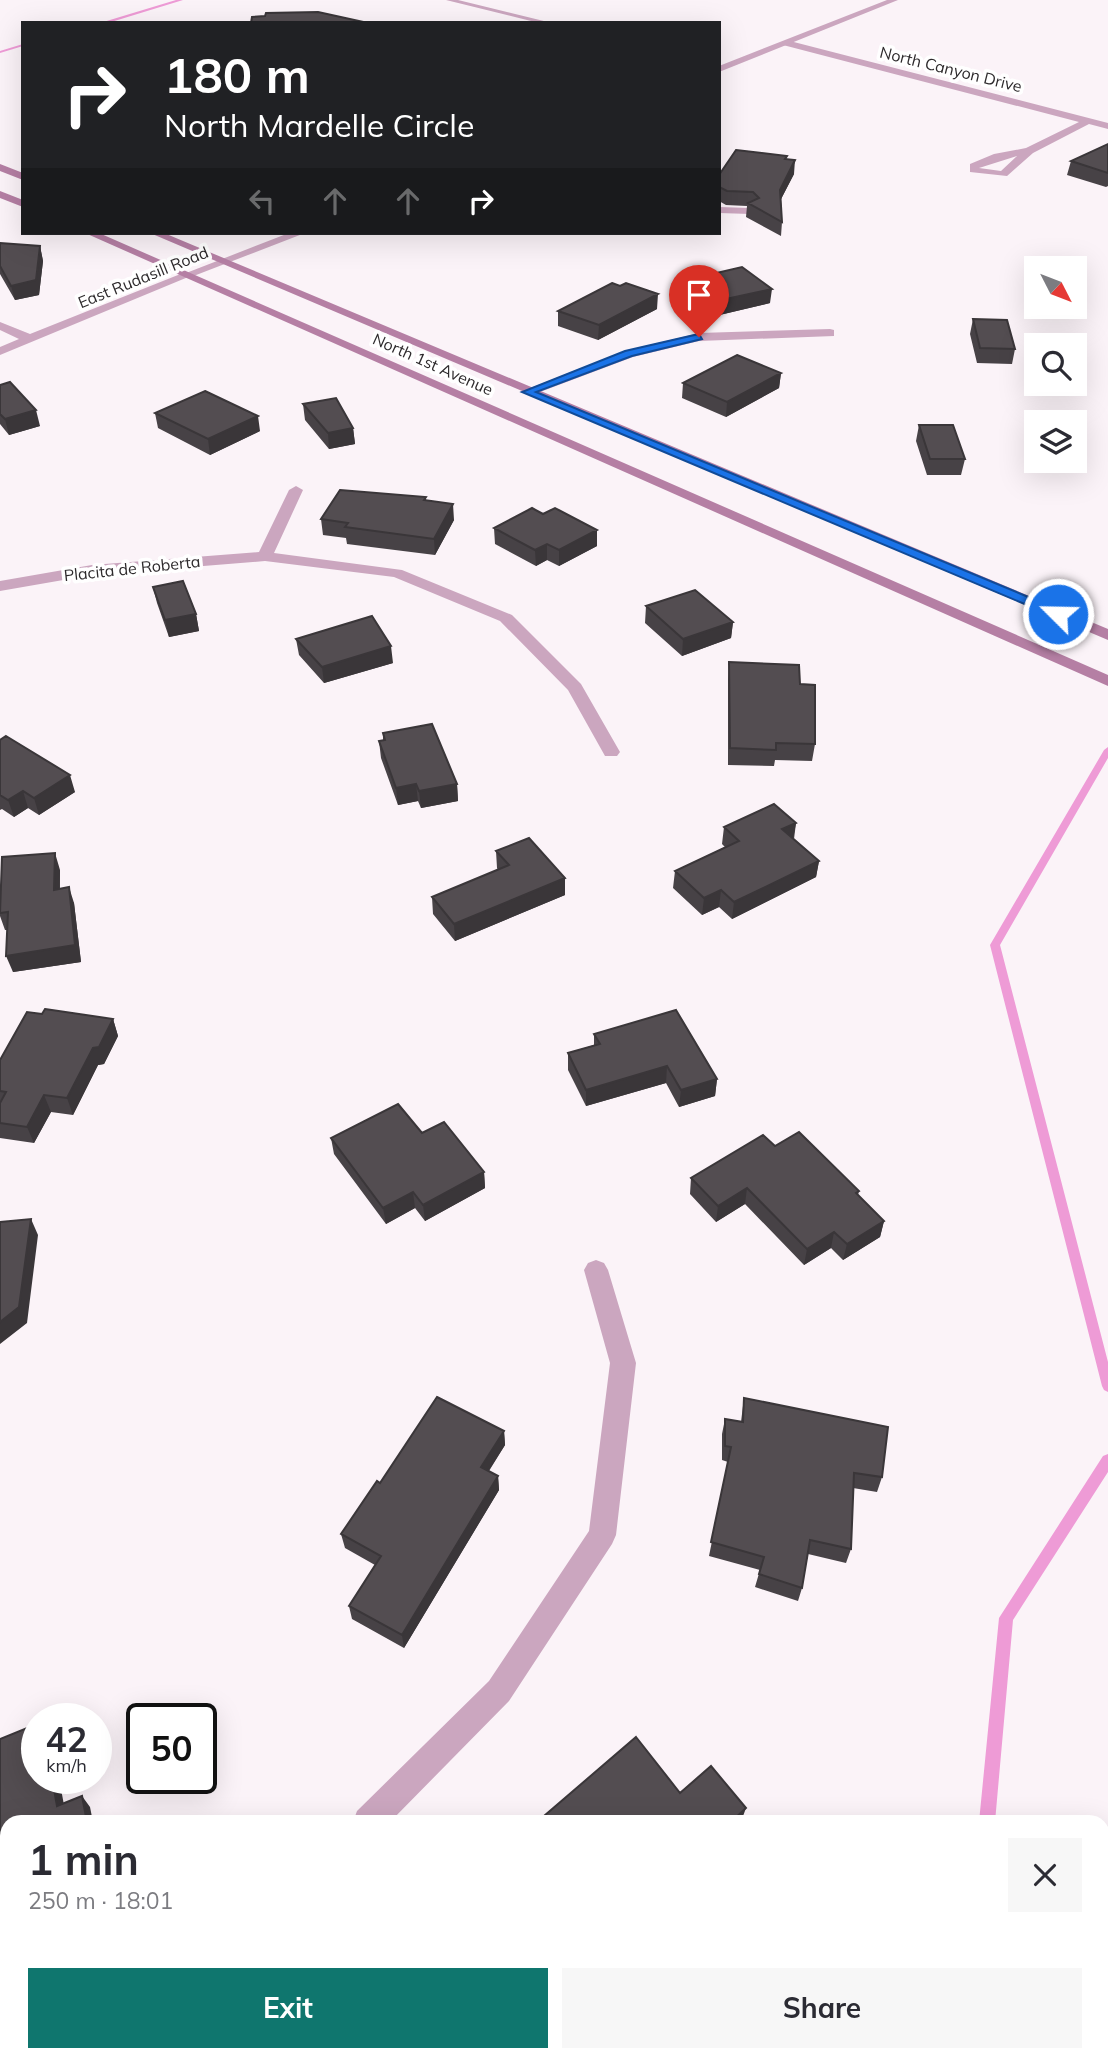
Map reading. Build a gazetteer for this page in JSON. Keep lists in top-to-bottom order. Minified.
{"streets":{"main road":["North 1st Avenue"],"street":["North Canyon Drive","East Rudasill Road","Placita de Roberta"]},"crossings":[["East Rudasill Road","North 1st Avenue"]],"north":"bottom right","page":{"turn":["180 m","North Mardelle Circle"],"speed":"42 km/h","limit":"50","heading":["1 min","250 m · 18:01"],"buttons":["Exit","Share"]}}
